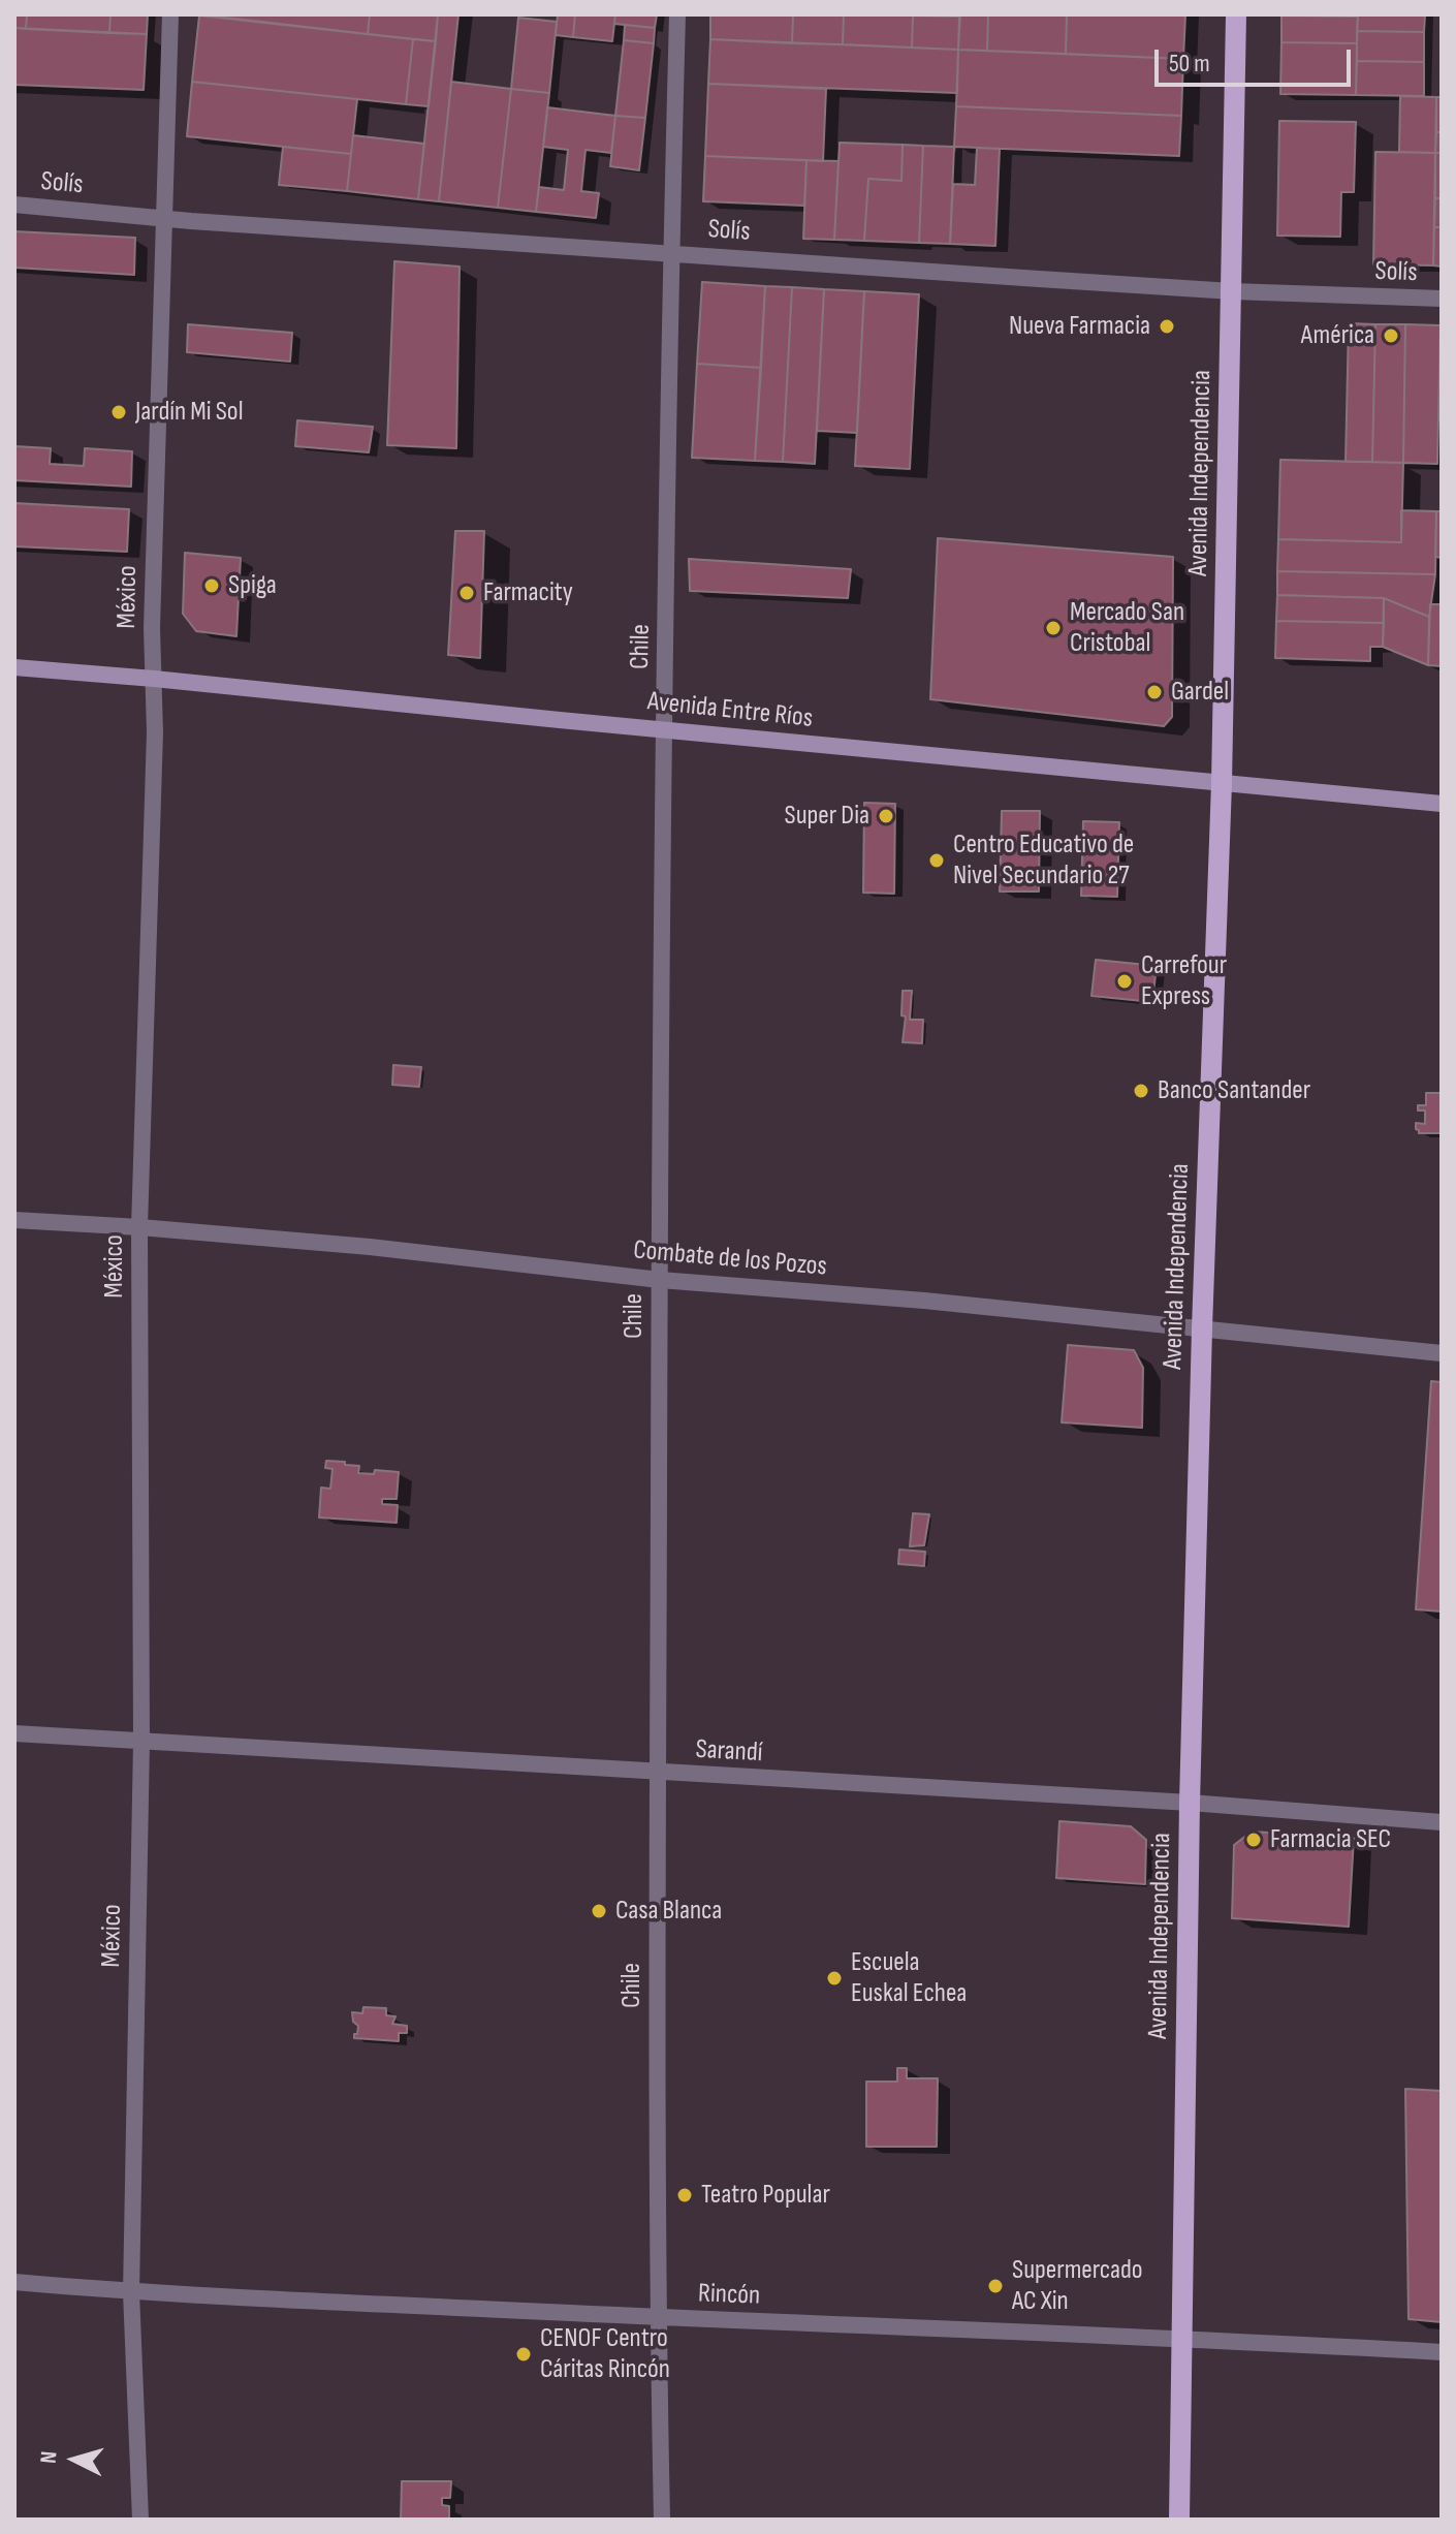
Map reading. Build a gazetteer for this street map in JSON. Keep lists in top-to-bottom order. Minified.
{"streets":{"main road":["Avenida Independencia","Avenida Entre Ríos"],"street":["Solís","México","Chile","Combate de los Pozos","Sarandí","Rincón"]},"crossings":[["Solís","Avenida Independencia"],["Solís","México"],["Solís","Chile"],["Avenida Independencia","Avenida Entre Ríos"],["Avenida Independencia","Combate de los Pozos"],["Avenida Independencia","Sarandí"],["Avenida Independencia","Rincón"],["México","Avenida Entre Ríos"],["México","Combate de los Pozos"],["México","Sarandí"],["México","Rincón"],["Chile","Avenida Entre Ríos"],["Chile","Combate de los Pozos"],["Chile","Sarandí"],["Chile","Rincón"]],"places":["Nueva Farmacia","América","Jardín Mi Sol","Spiga","Farmacity","Mercado San Cristobal","Gardel","Super Dia","Centro Educativo de Nivel Secundario 27","Carrefour Express","Banco Santander","Farmacia SEC","Casa Blanca","Escuela Euskal Echea","Teatro Popular","Supermercado AC Xin","CENOF Centro Cáritas Rincón"],"scale_bar":"50 m","north":"left"}
